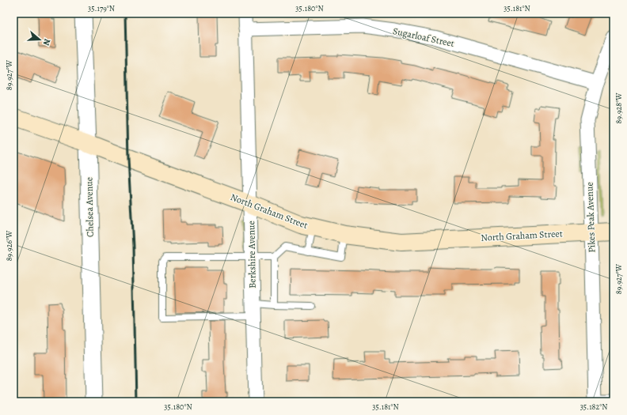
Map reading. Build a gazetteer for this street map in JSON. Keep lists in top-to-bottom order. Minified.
{"streets":{"main road":["North Graham Street"],"street":["Sugarloaf Street","Chelsea Avenue","Pikes Peak Avenue","Berkshire Avenue"]},"crossings":[["Sugarloaf Street","Pikes Peak Avenue"],["Sugarloaf Street","Berkshire Avenue"],["Chelsea Avenue","North Graham Street"],["North Graham Street","Pikes Peak Avenue"],["North Graham Street","Berkshire Avenue"]],"north":"right","coordinates":["35.179°N","35.180°N","35.181°N","89.927°W","89.928°W","89.926°W","35.182°N"]}
